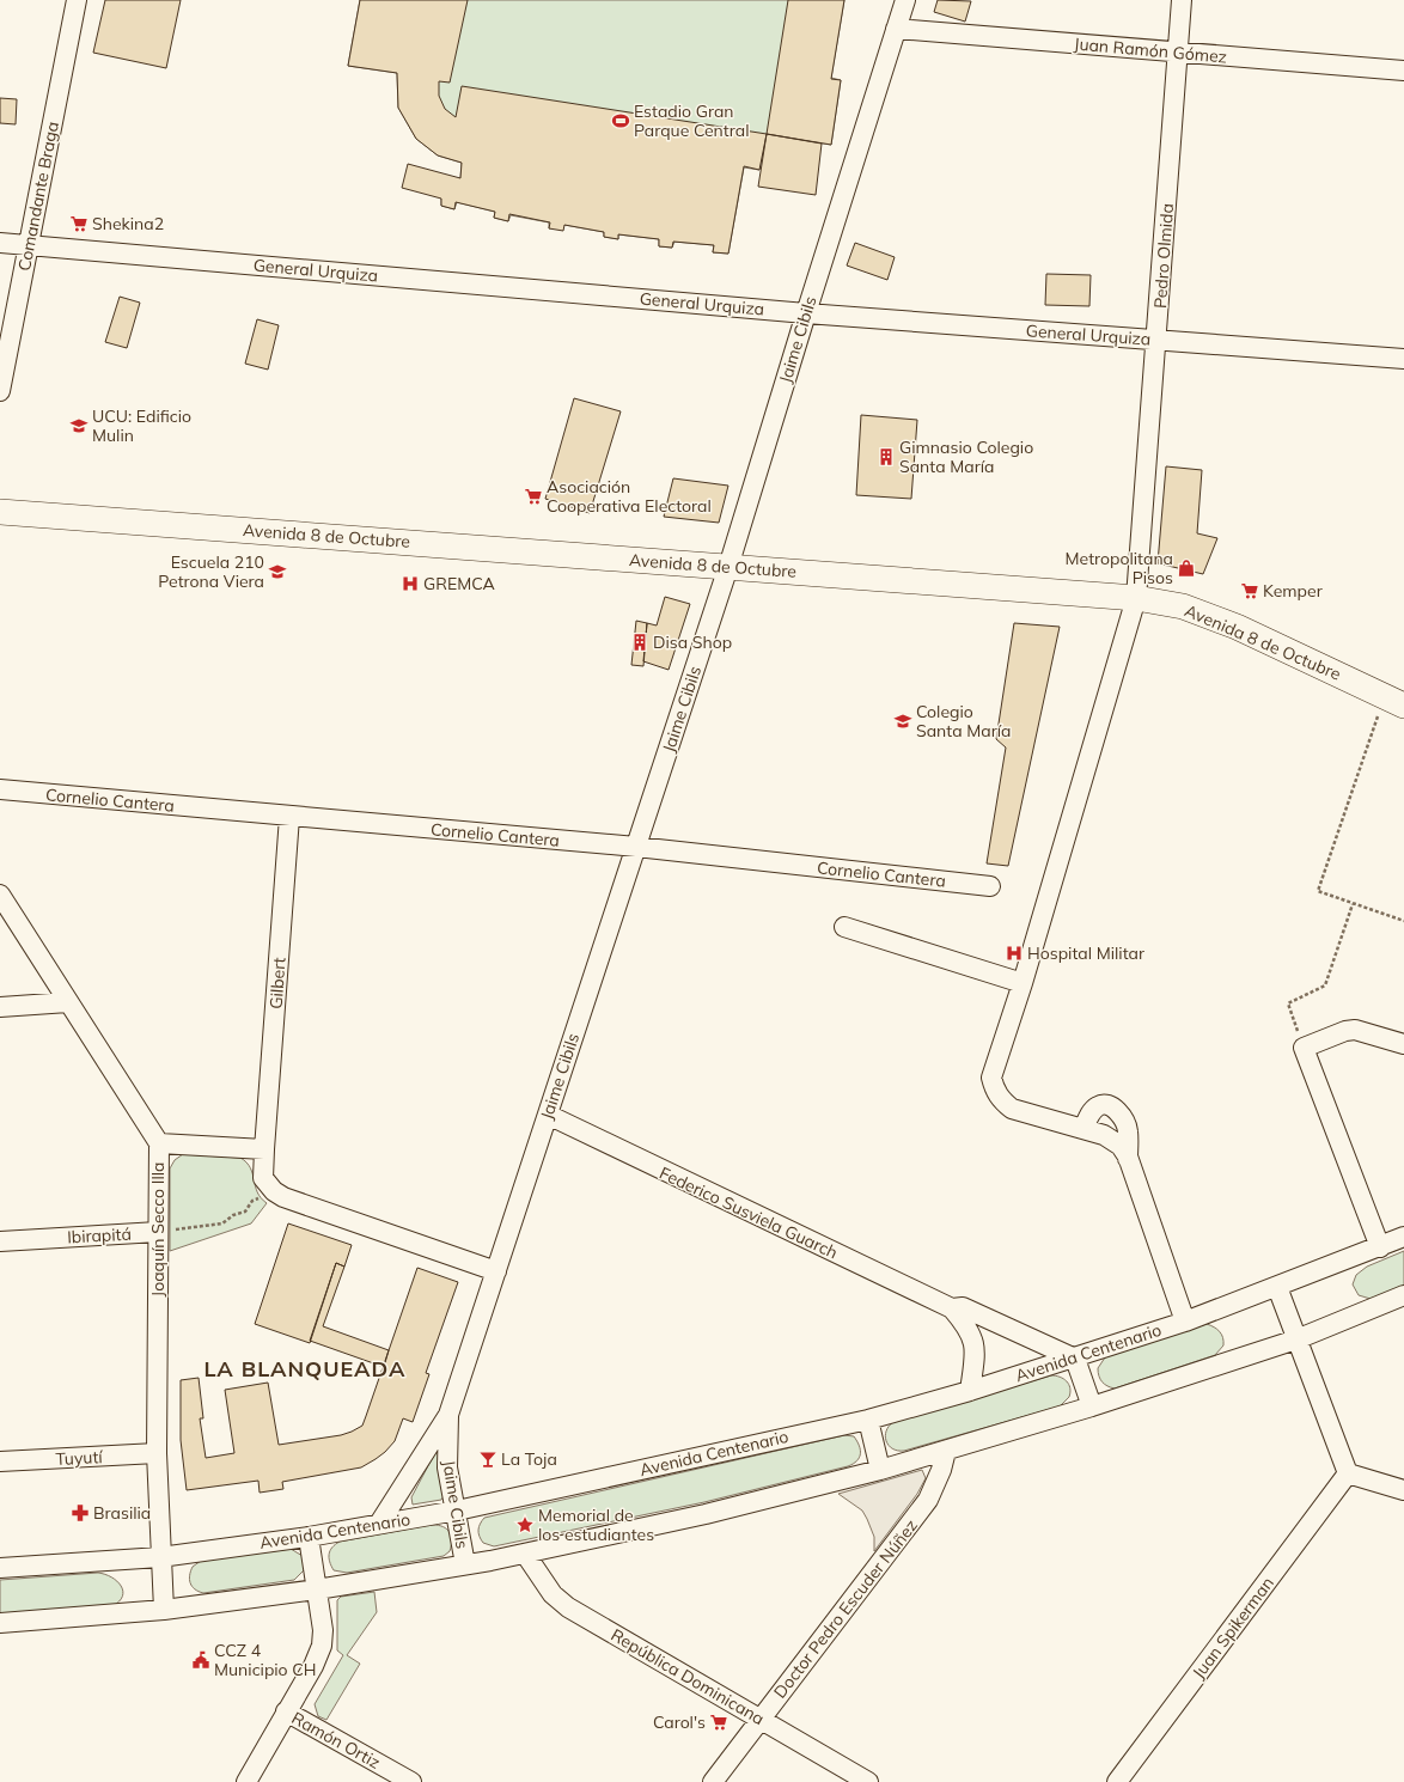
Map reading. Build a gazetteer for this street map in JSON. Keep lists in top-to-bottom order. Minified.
{"streets":{"main road":["Avenida 8 de Octubre"],"street":["Juan Ramón Gómez","Comandante Braga","Pedro Olmida","General Urquiza","Jaime Cibils","Cornelio Cantera","Gilbert","Federico Susviela Guarch","Joaquín Secco Illa","Ibirapitá","Avenida Centenario","Tuyutí","Doctor Pedro Escuder Núñez","Juan Spikerman","República Dominicana","Ramón Ortiz"]},"crossings":[["Juan Ramón Gómez","Pedro Olmida"],["Juan Ramón Gómez","Jaime Cibils"],["Comandante Braga","General Urquiza"],["Pedro Olmida","General Urquiza"],["Pedro Olmida","Avenida 8 de Octubre"],["General Urquiza","Jaime Cibils"],["Jaime Cibils","Avenida 8 de Octubre"],["Jaime Cibils","Cornelio Cantera"],["Jaime Cibils","Federico Susviela Guarch"],["Jaime Cibils","Avenida Centenario"],["Cornelio Cantera","Gilbert"],["Federico Susviela Guarch","Avenida Centenario"],["Joaquín Secco Illa","Ibirapitá"],["Joaquín Secco Illa","Avenida Centenario"],["Joaquín Secco Illa","Tuyutí"],["Doctor Pedro Escuder Núñez","República Dominicana"]],"districts":["LA BLANQUEADA"],"places":{"sports":["Estadio Gran Parque Central"],"supermarket":["Shekina2","Asociación Cooperativa Electoral","Kemper","Carol's"],"school or university":["UCU: Edificio Mulin","Escuela 210 Petrona Viera","Colegio Santa María"],"building":["Gimnasio Colegio Santa María","Disa Shop"],"shop":["Metropolitana Pisos"],"hospital":["GREMCA","Hospital Militar"],"bar":["La Toja"],"pharmacy":["Brasilia"],"place":["Memorial de los estudiantes"],"public building":["CCZ 4 Municipio CH"]}}
